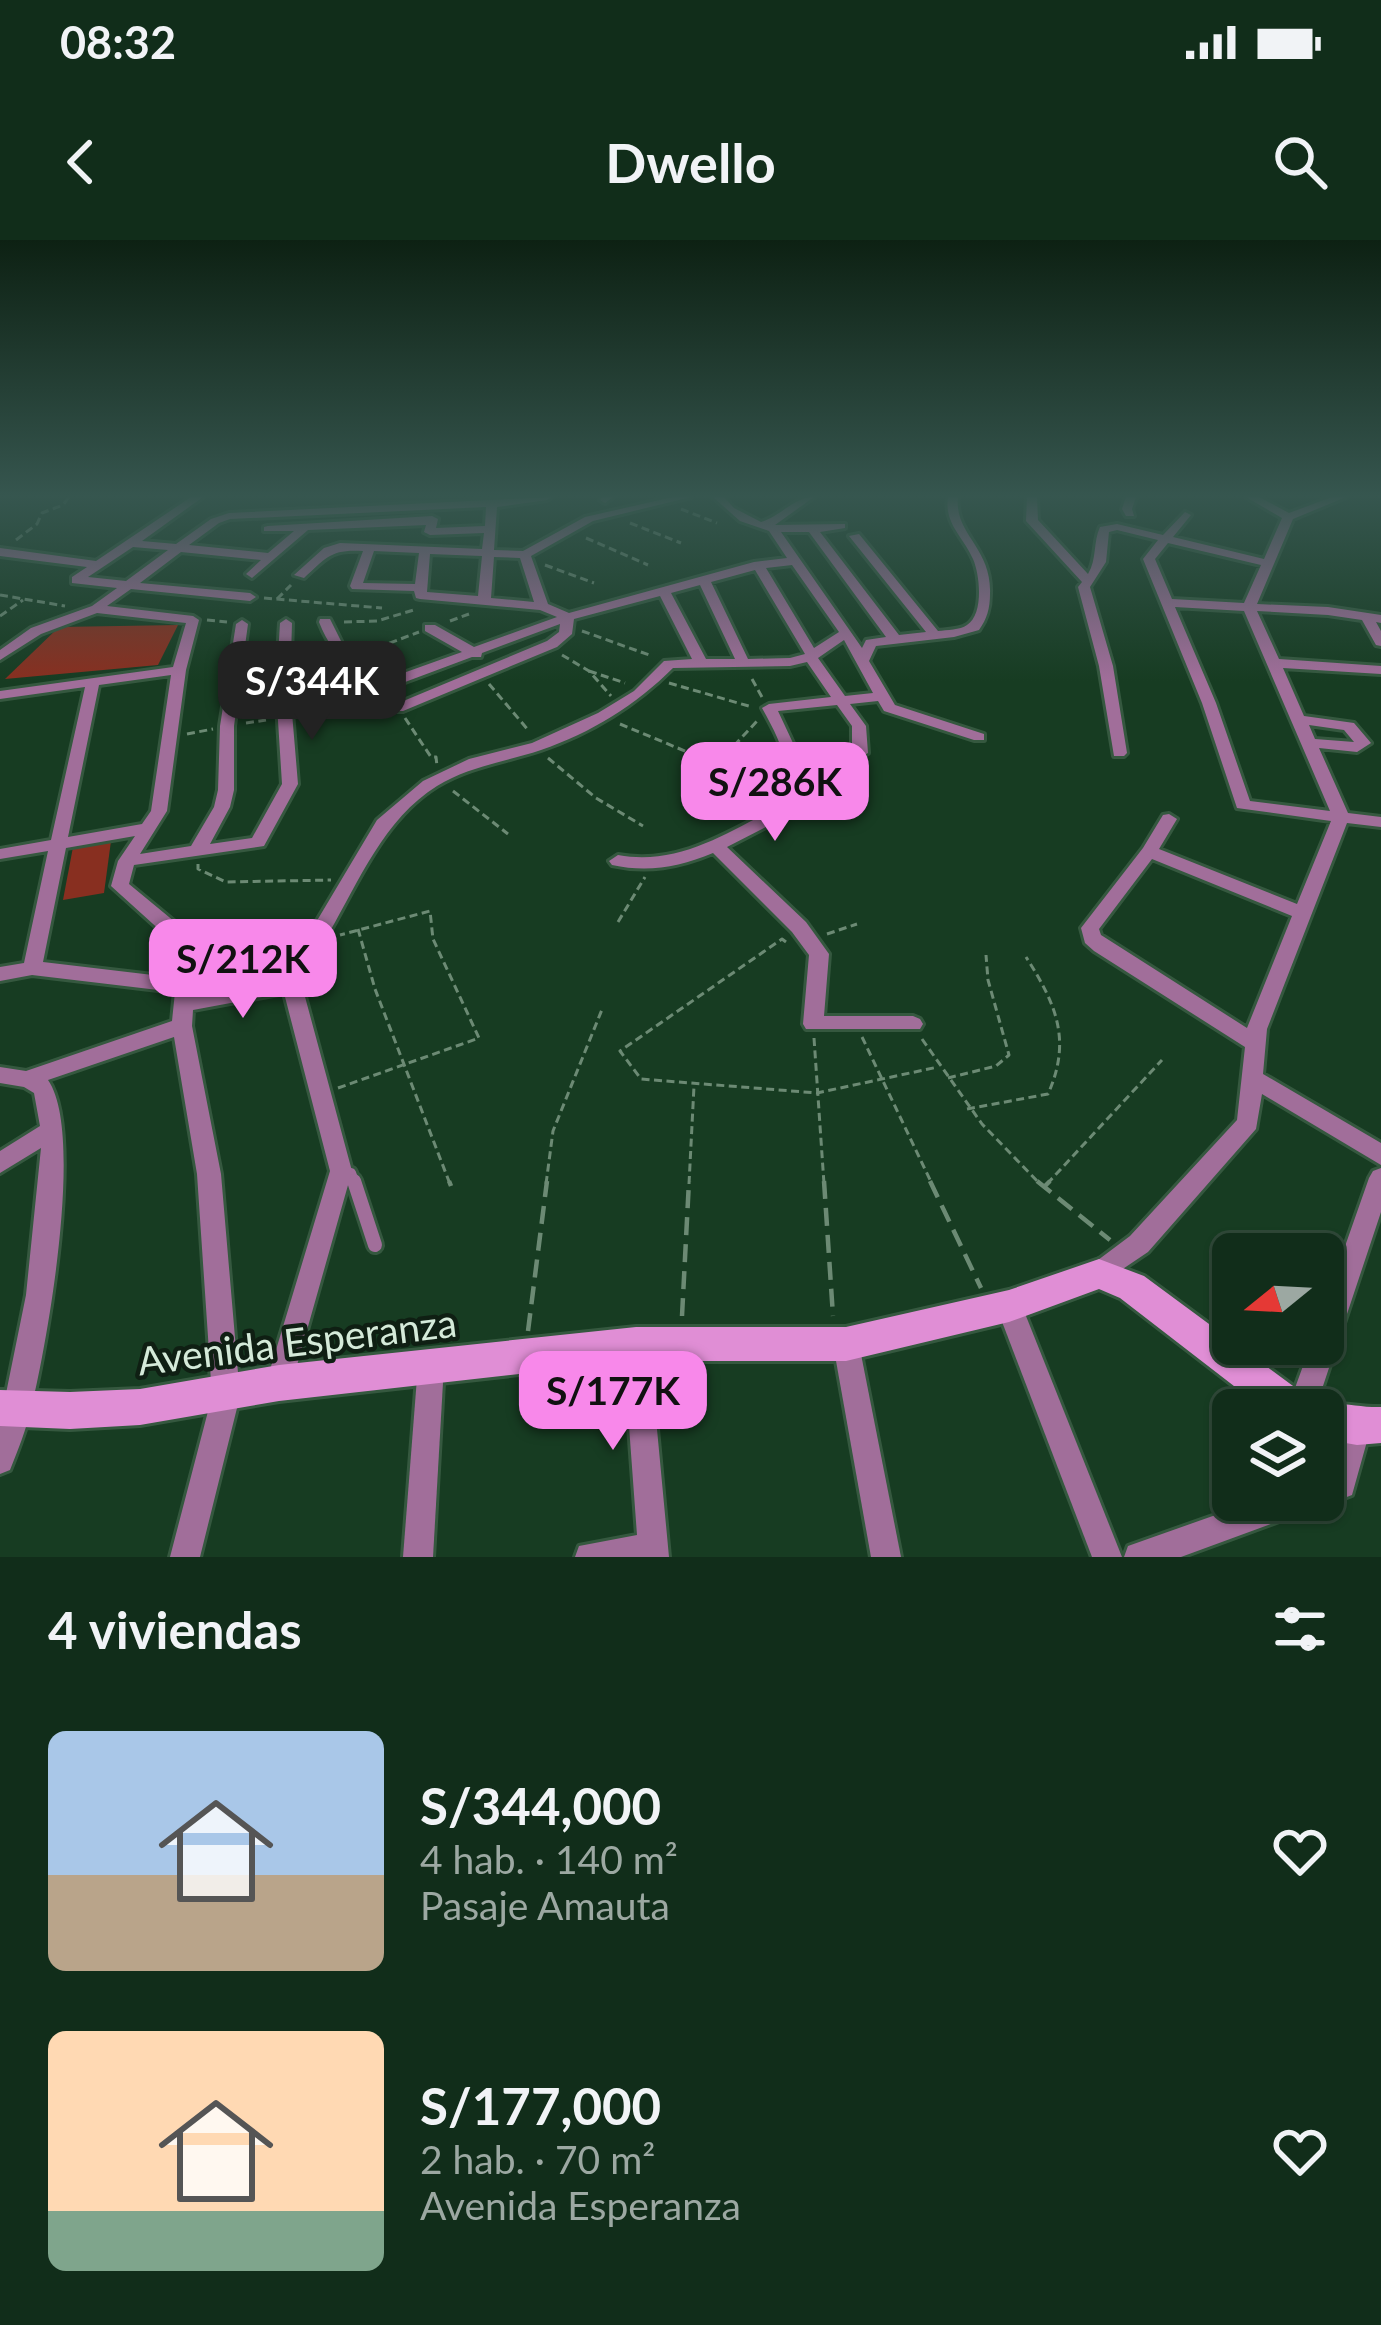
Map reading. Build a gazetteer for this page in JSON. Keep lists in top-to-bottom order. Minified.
{"streets":{"street":["Avenida Esperanza"]},"north":"left","page":{"status":"08:32","header":"Dwello","price":["S/344K","S/286K","S/212K","S/177K"],"heading":"4 viviendas","list":[{"name":"S/344,000","note":"4 hab. · 140 m² · Pasaje Amauta"},{"name":"S/177,000","note":"2 hab. · 70 m² · Avenida Esperanza"}]}}
